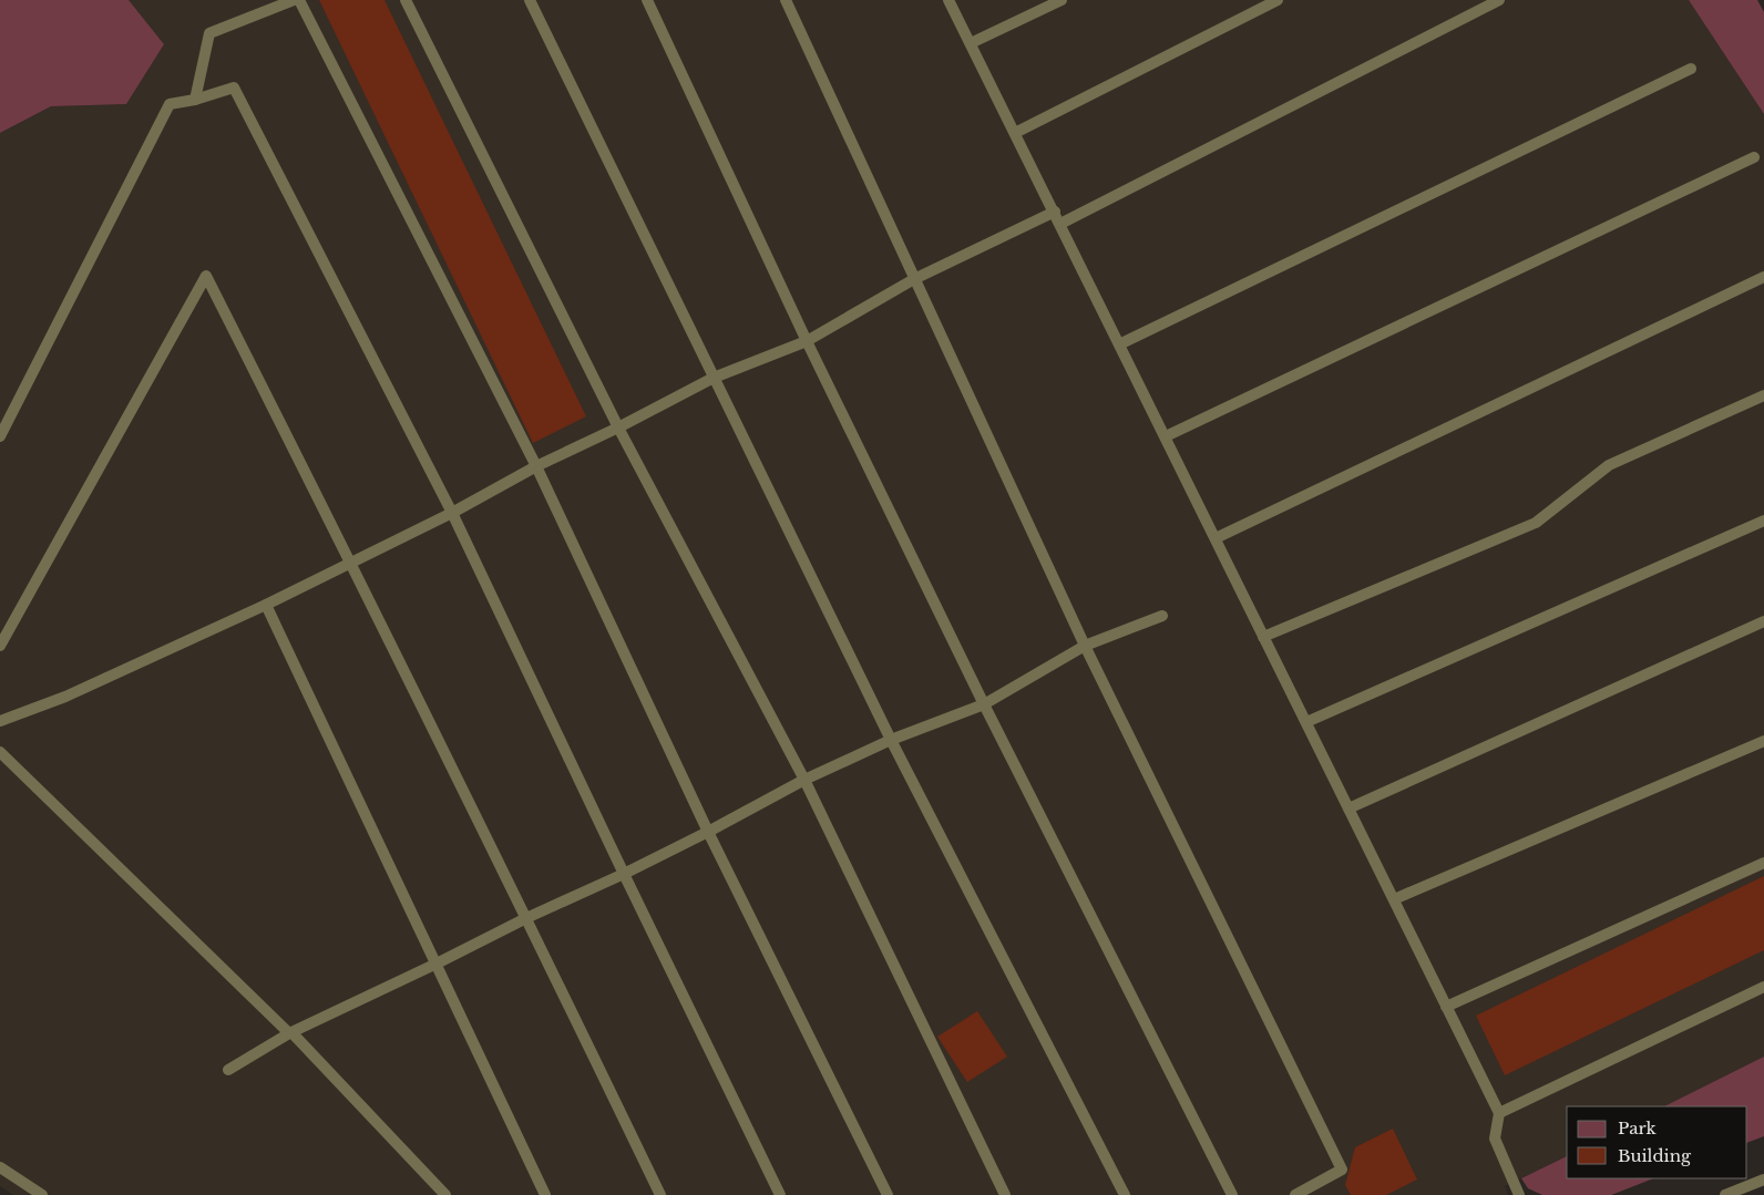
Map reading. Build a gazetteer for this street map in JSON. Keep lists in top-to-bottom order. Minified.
{"legend":["Park","Building"]}
